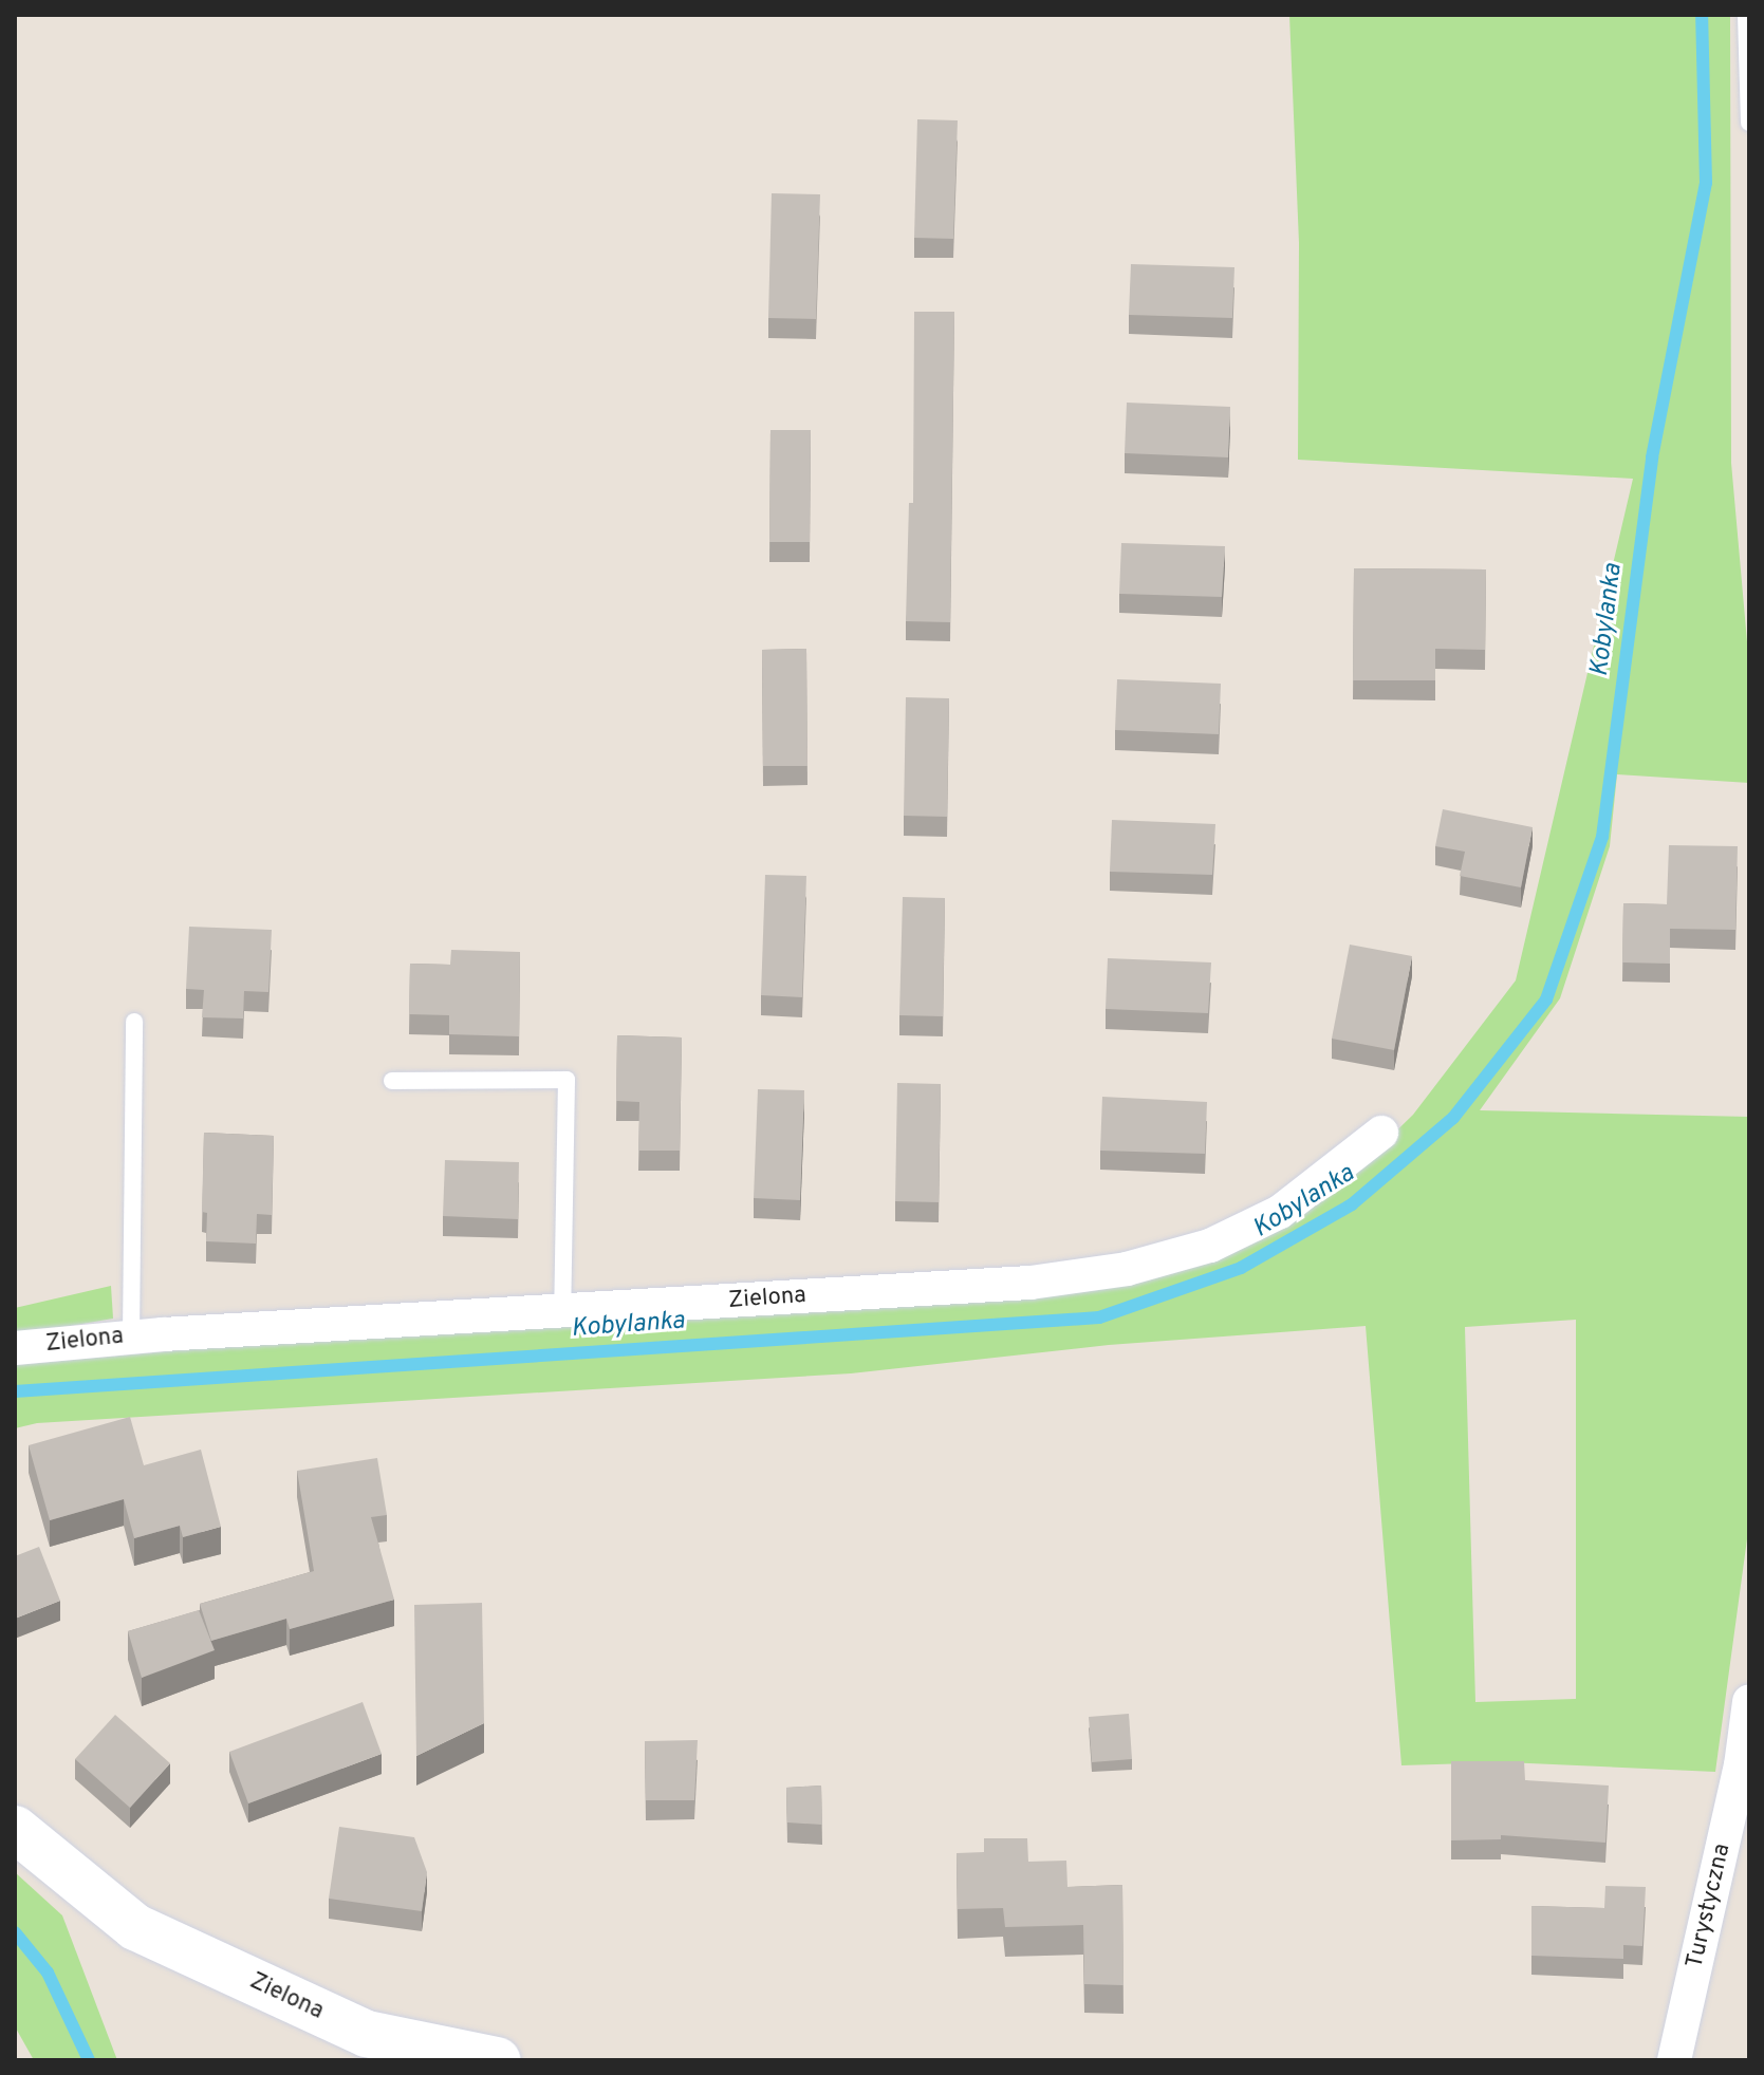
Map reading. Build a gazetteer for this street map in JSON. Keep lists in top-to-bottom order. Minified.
{"streets":{"street":["Zielona","Turystyczna"]},"water":["Kobylanka"]}
